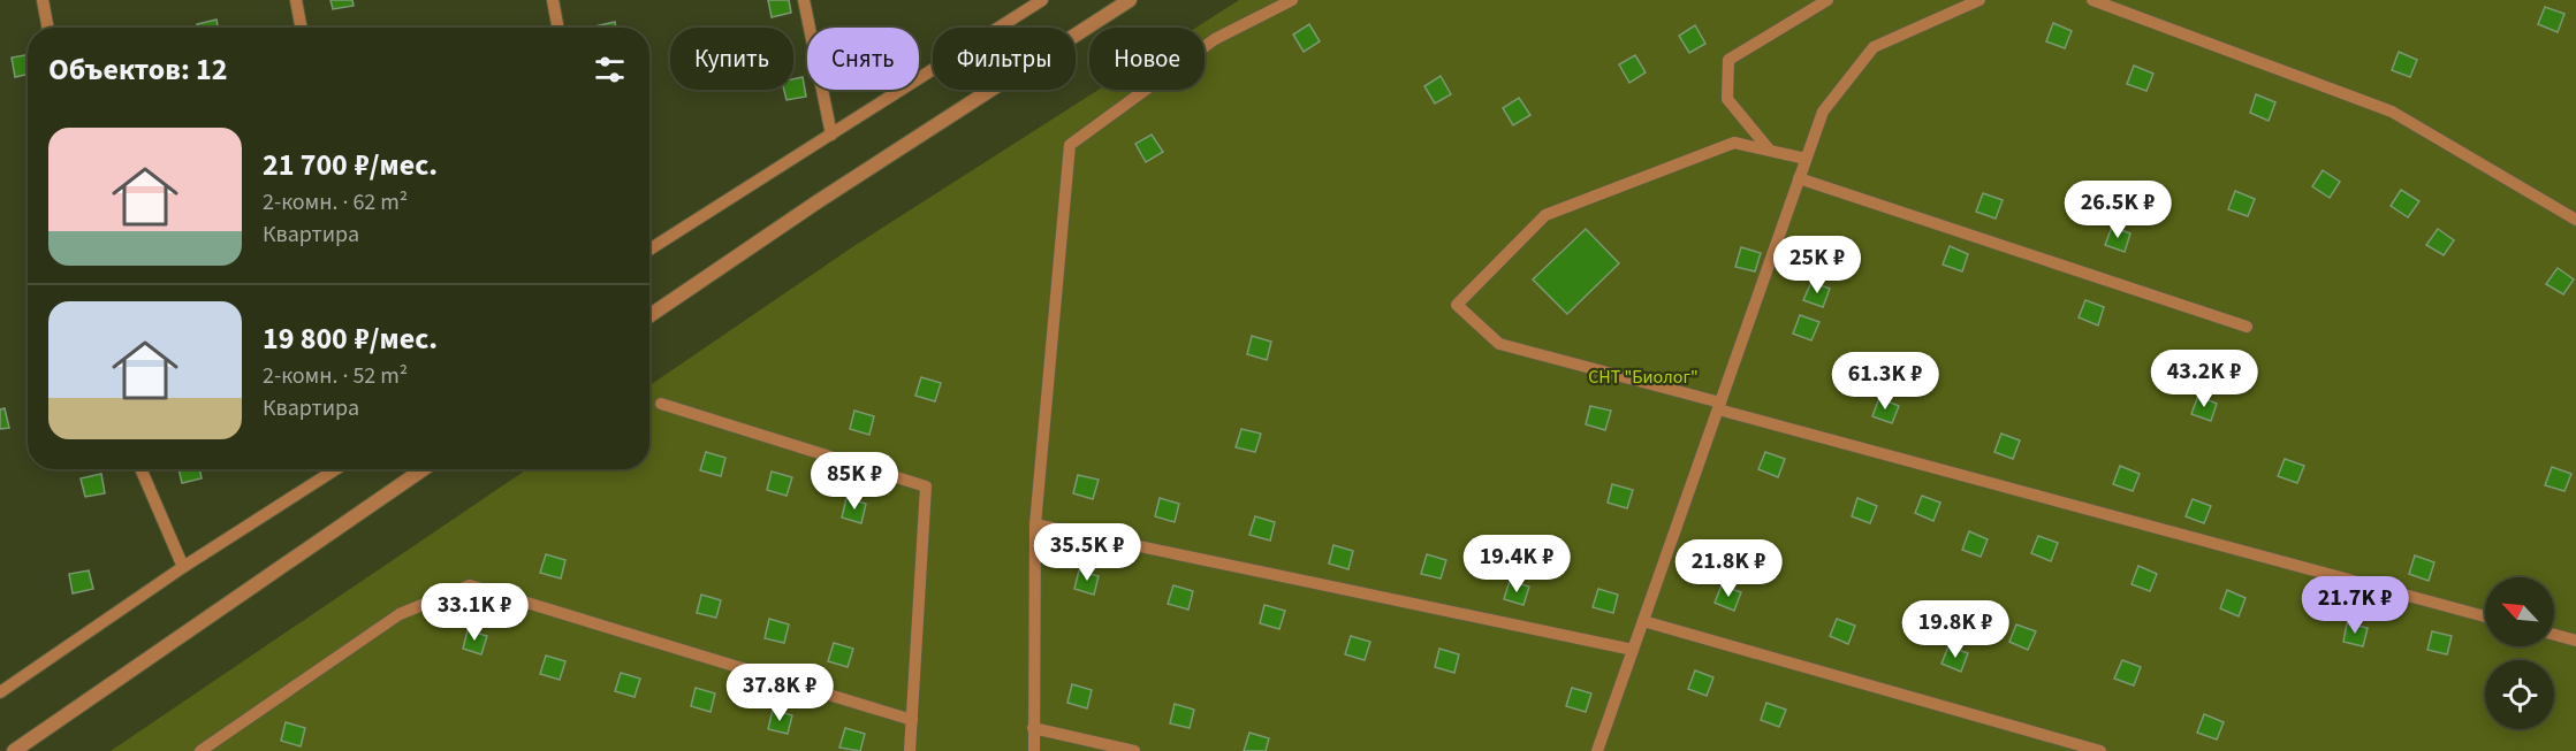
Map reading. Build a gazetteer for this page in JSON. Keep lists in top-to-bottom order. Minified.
{"parks":["СНТ \"Биолог\""],"north":"top left","page":{"chip":["Купить","Снять","Фильтры","Новое"],"heading":"Объектов: 12","list":[{"name":"21 700 ₽/мес.","note":"2-комн. · 62 m² · Квартира"},{"name":"19 800 ₽/мес.","note":"2-комн. · 52 m² · Квартира"}],"price":["26.5K ₽","25K ₽","43.2K ₽","61.3K ₽","85K ₽","35.5K ₽","19.4K ₽","21.8K ₽","21.7K ₽","33.1K ₽","19.8K ₽","37.8K ₽"]}}
